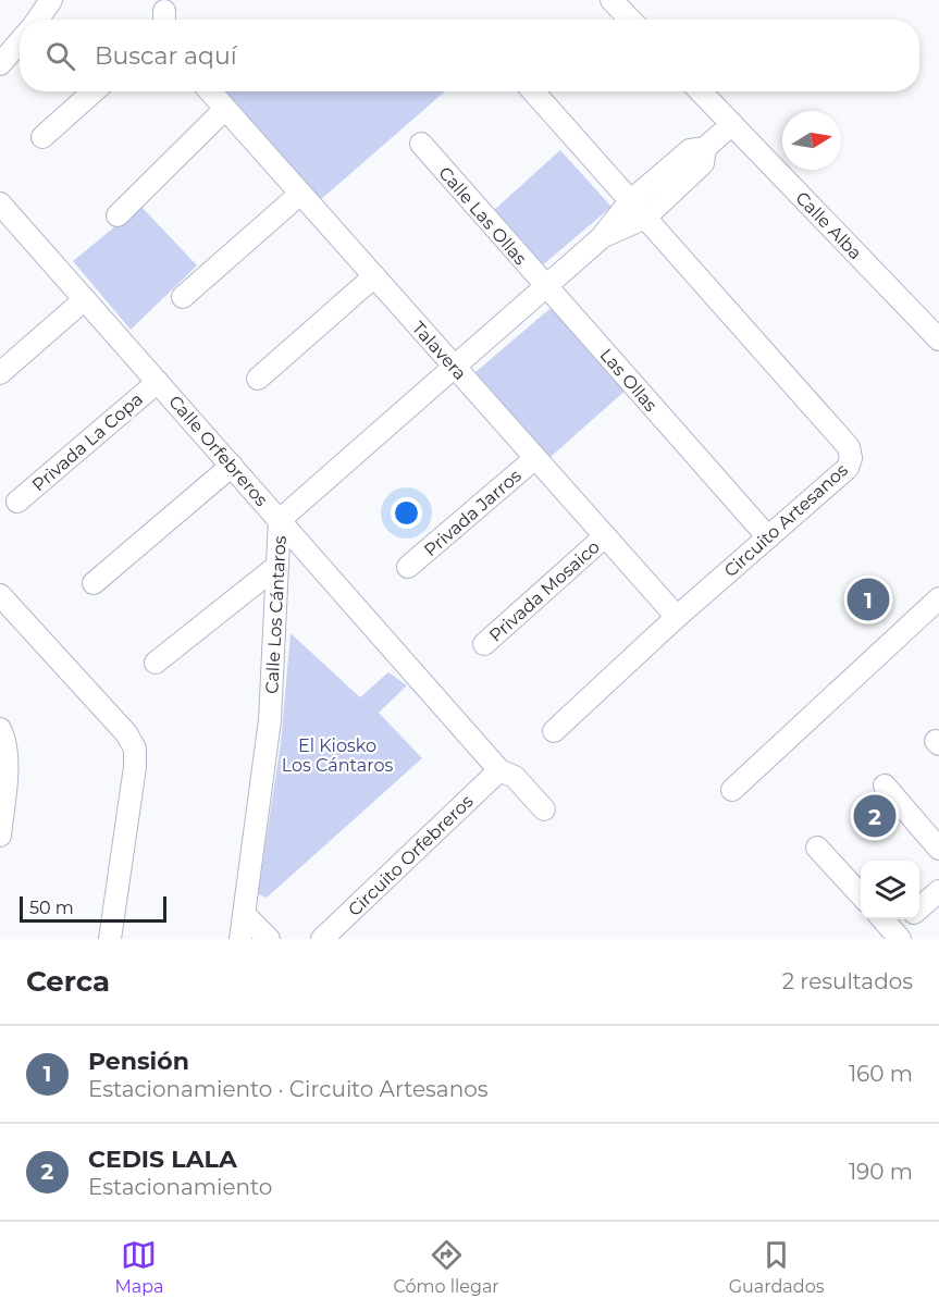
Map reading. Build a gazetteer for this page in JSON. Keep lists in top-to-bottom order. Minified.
{"streets":{"street":["Calle Las Ollas","Calle Alba","Talavera","Las Ollas","Privada La Copa","Calle Orfebreros","Privada Jarros","Circuito Artesanos","Privada Mosaico","Calle Los Cántaros","Circuito Orfebreros"]},"crossings":[["Calle Las Ollas","Las Ollas"],["Calle Las Ollas","Calle Los Cántaros"],["Calle Alba","Calle Los Cántaros"],["Talavera","Privada Jarros"],["Talavera","Circuito Artesanos"],["Talavera","Privada Mosaico"],["Talavera","Calle Los Cántaros"],["Las Ollas","Circuito Artesanos"],["Las Ollas","Calle Los Cántaros"],["Privada La Copa","Calle Orfebreros"],["Calle Orfebreros","Calle Los Cántaros"],["Calle Orfebreros","Circuito Orfebreros"],["Circuito Artesanos","Calle Los Cántaros"]],"parks":["El Kiosko Los Cántaros"],"scale_bar":"50 m","north":"right","page":{"search":"Buscar aquí","pins":["1","2"],"scale":"50 m","heading":["Cerca","2 resultados"],"list":[{"mark":"1","name":"Pensión","note":"Estacionamiento · Circuito Artesanos","value":"160 m"},{"mark":"2","name":"CEDIS LALA","note":"Estacionamiento","value":"190 m"}],"nav":["Mapa","Cómo llegar","Guardados"]}}
